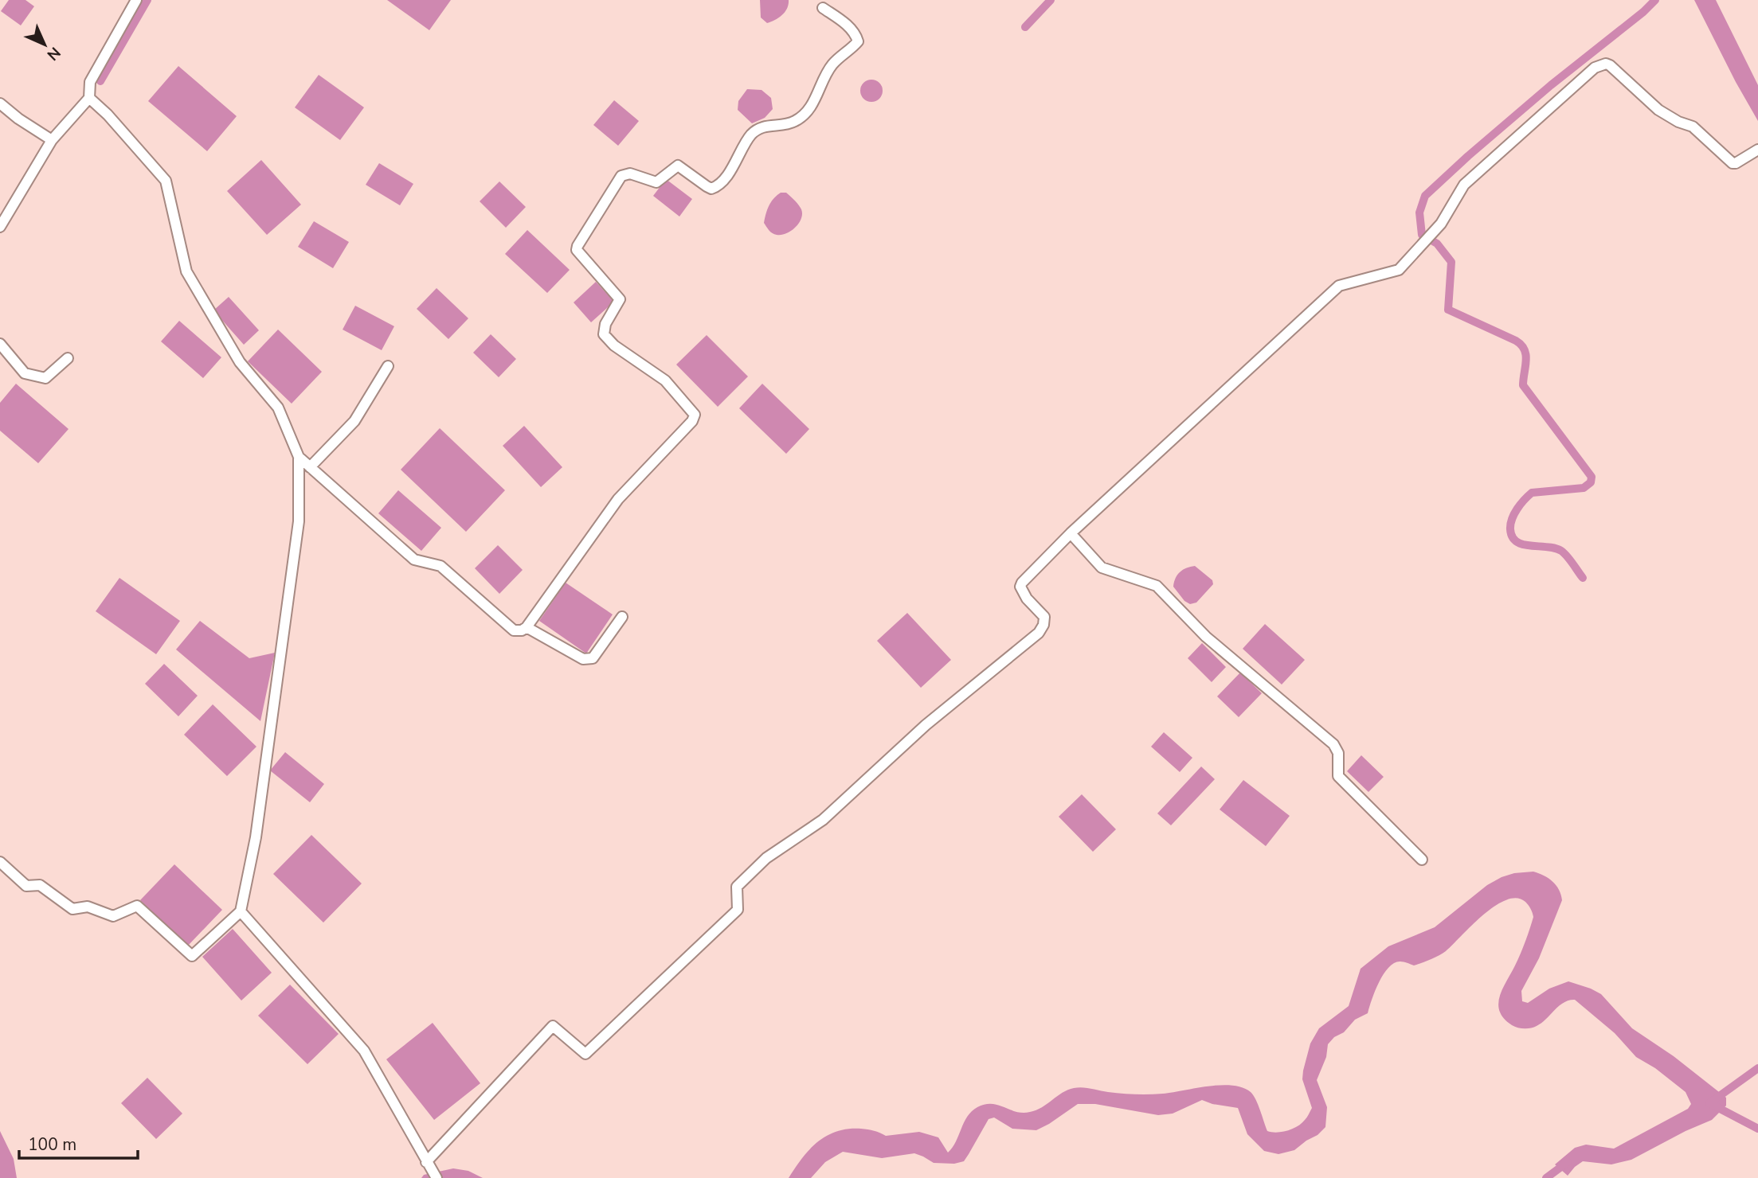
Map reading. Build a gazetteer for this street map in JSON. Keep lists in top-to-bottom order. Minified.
{"scale_bar":"100 m","north":"bottom right"}
